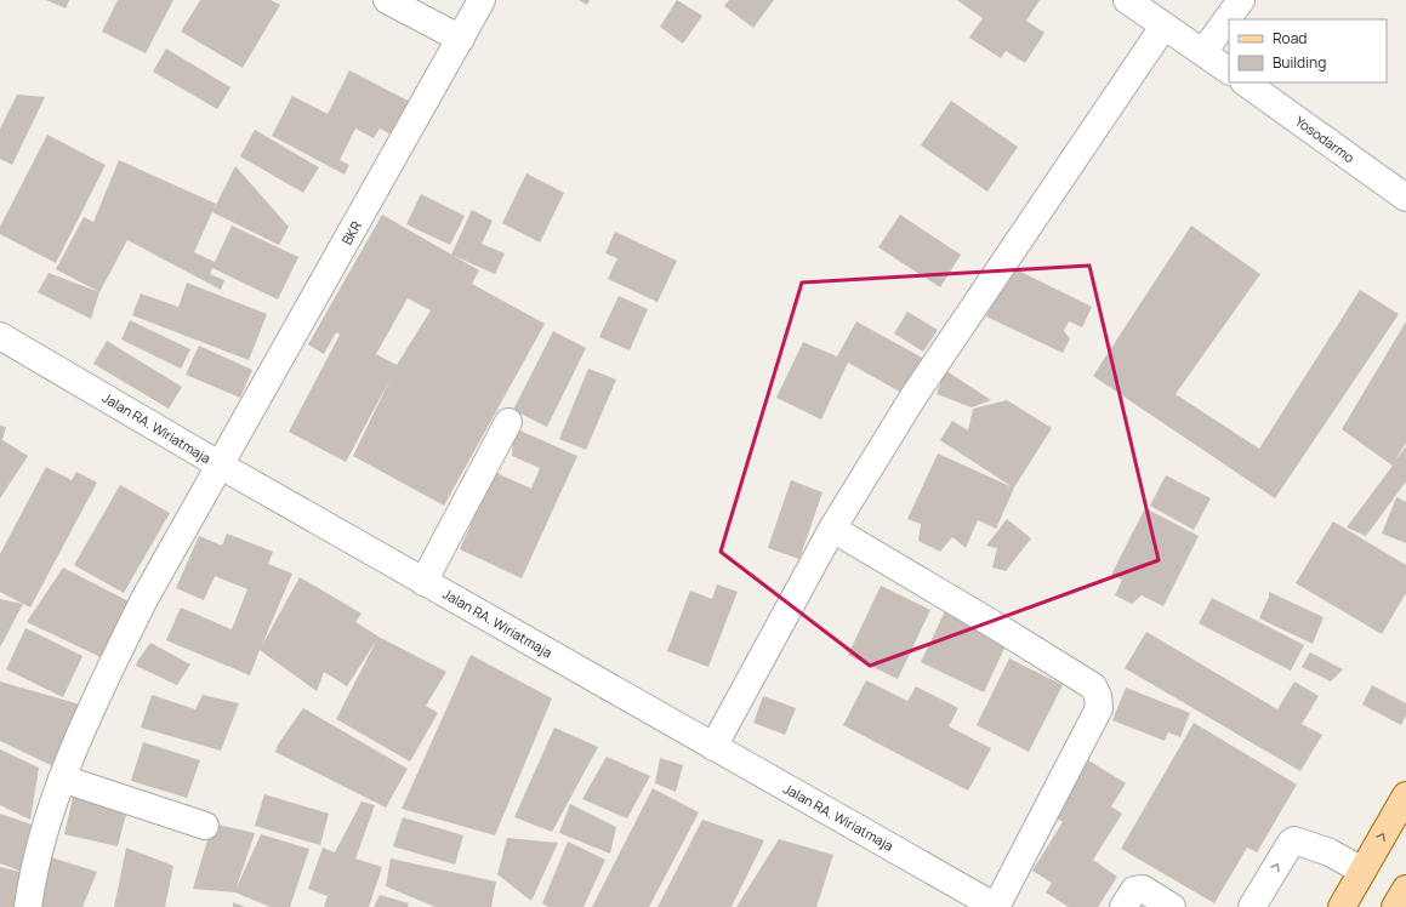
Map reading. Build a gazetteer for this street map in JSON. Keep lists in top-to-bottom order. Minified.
{"streets":{"street":["Yosodarmo","BKR","Jalan RA. Wiriatmaja"]},"crossings":[["BKR","Jalan RA. Wiriatmaja"]],"legend":["Road","Building"]}
